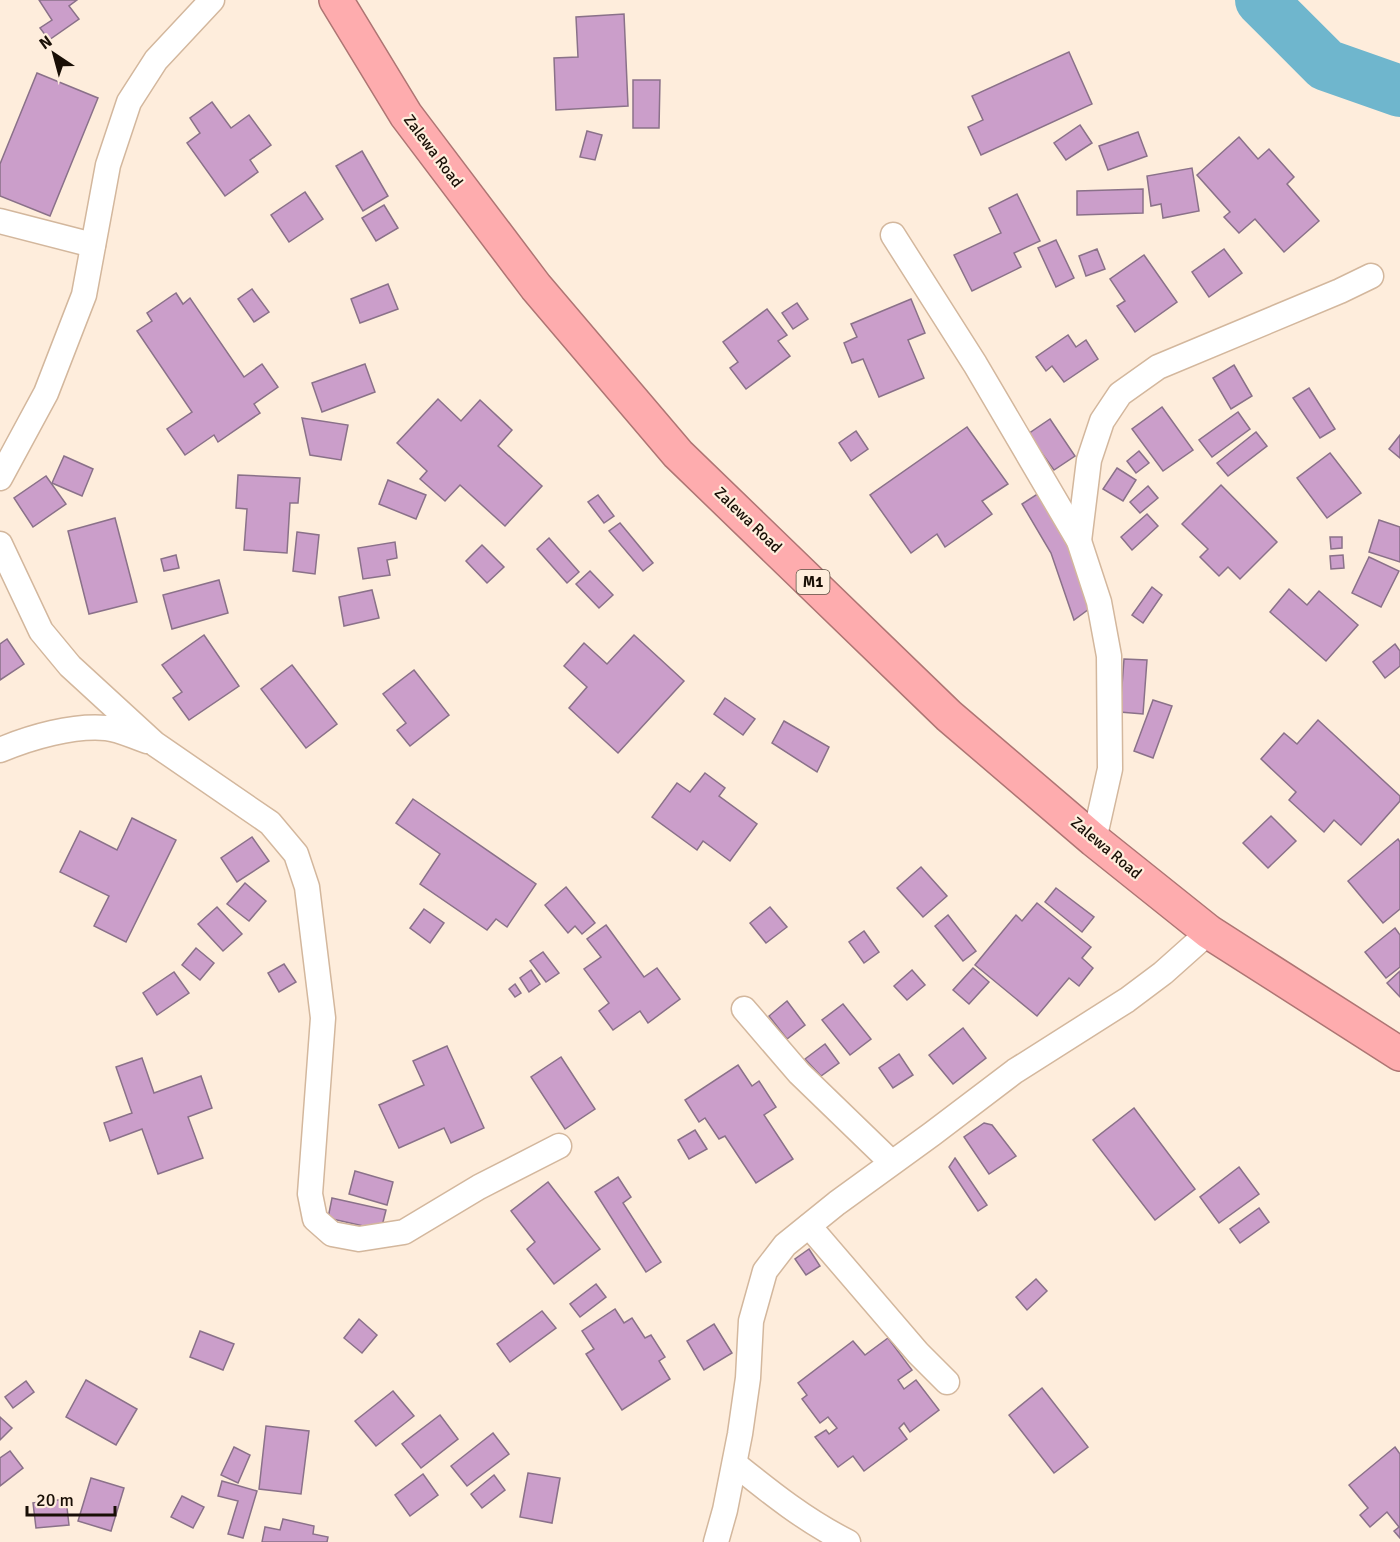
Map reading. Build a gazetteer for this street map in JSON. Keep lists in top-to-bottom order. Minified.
{"streets":{"highway":["Zalewa Road","M1"]},"scale_bar":"20 m","north":"top left"}
